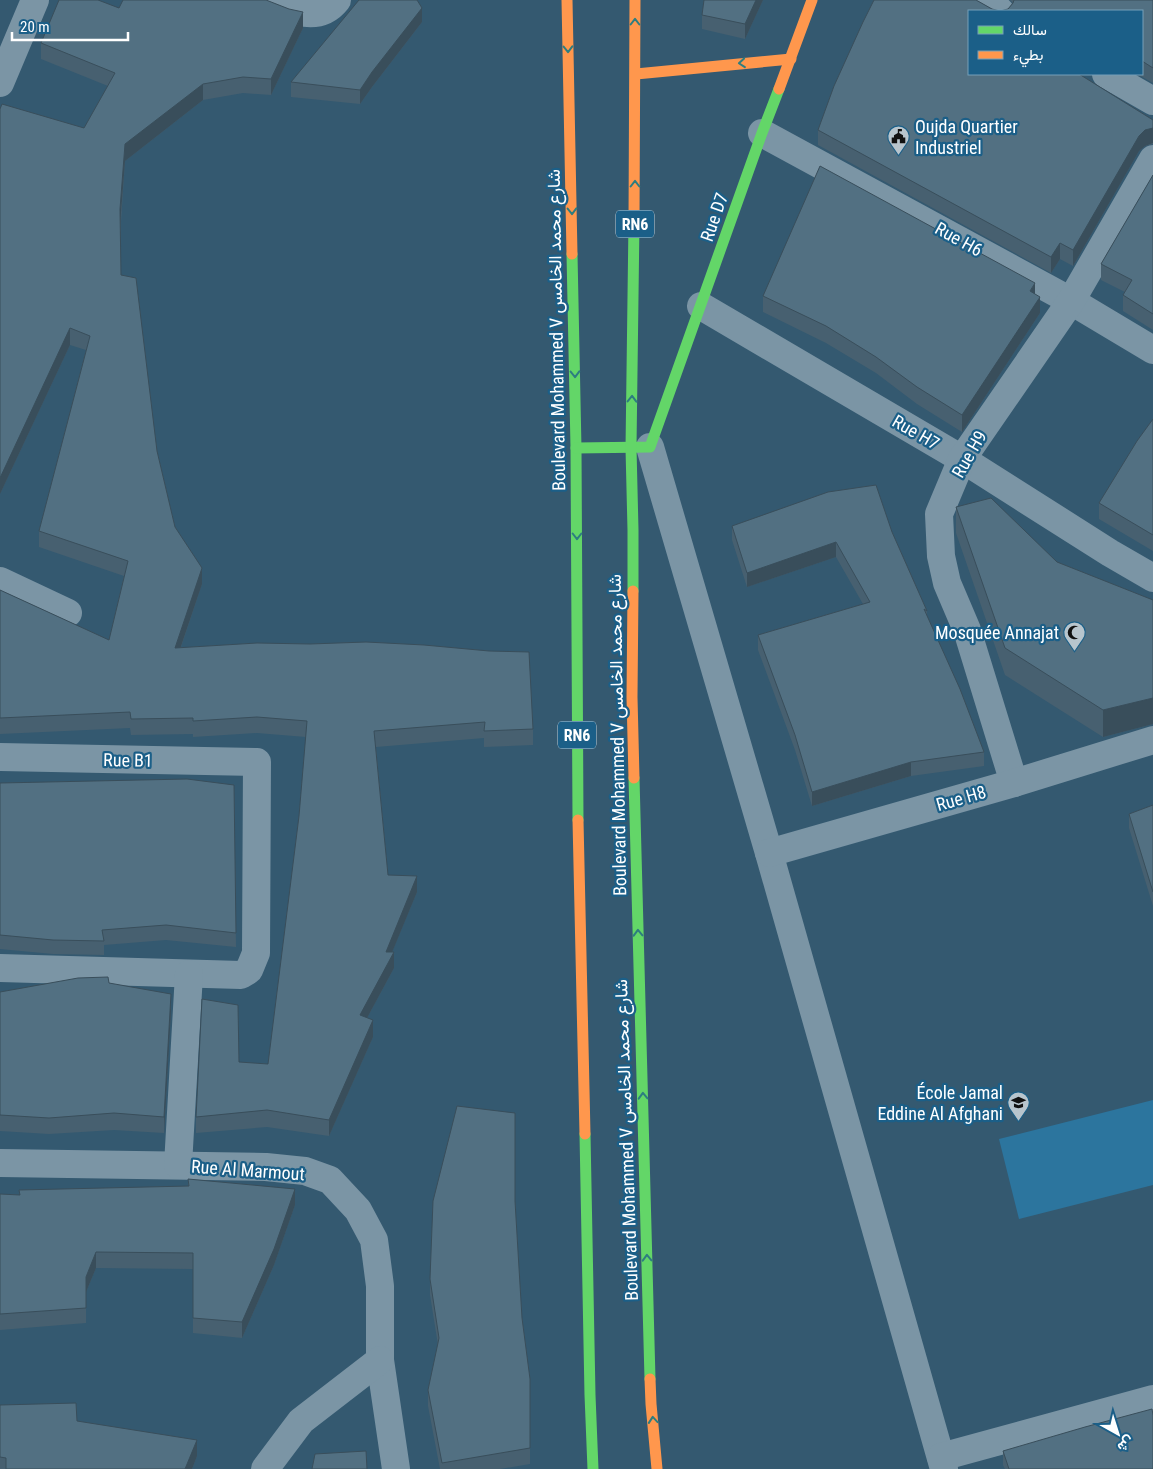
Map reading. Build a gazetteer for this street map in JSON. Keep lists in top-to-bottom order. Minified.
{"streets":{"main road":["Rue D7","RN6","Boulevard Mohammed V شارع محمد الخامس"],"street":["Rue H6","Rue H7","Rue H9","Rue B1","Rue H8","Rue Al Marmout"]},"crossings":[["Rue D7","Rue H6"],["Rue D7","Boulevard Mohammed V شارع محمد الخامس"],["Rue D7","Rue H7"],["Rue H6","Rue H9"],["Rue H7","Rue H9"],["Rue H9","Rue H8"]],"places":{"public building":["Oujda Quartier Industriel"],"mosque":["Mosquée Annajat"],"school or university":["École Jamal Eddine Al Afghani"]},"legend":["سالك","بطيء"],"scale_bar":"20 m","north":"bottom right"}
